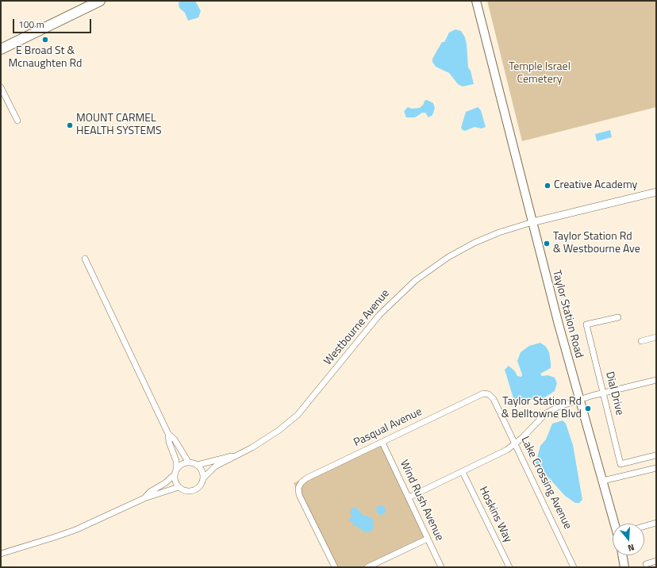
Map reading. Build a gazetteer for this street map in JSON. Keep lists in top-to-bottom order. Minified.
{"streets":{"main road":["Taylor Station Road"],"street":["Westbourne Avenue","Dial Drive","Pasqual Avenue","Lake Crossing Avenue","Wind Rush Avenue","Hoskins Way"]},"crossings":[["Taylor Station Road","Westbourne Avenue"],["Pasqual Avenue","Lake Crossing Avenue"],["Pasqual Avenue","Wind Rush Avenue"]],"parks":["Temple Israel Cemetery"],"places":["E Broad St & Mcnaughten Rd","MOUNT CARMEL HEALTH SYSTEMS","Creative Academy","Taylor Station Rd & Westbourne Ave","Taylor Station Rd & Belltowne Blvd"],"scale_bar":"100 m","north":"bottom"}
